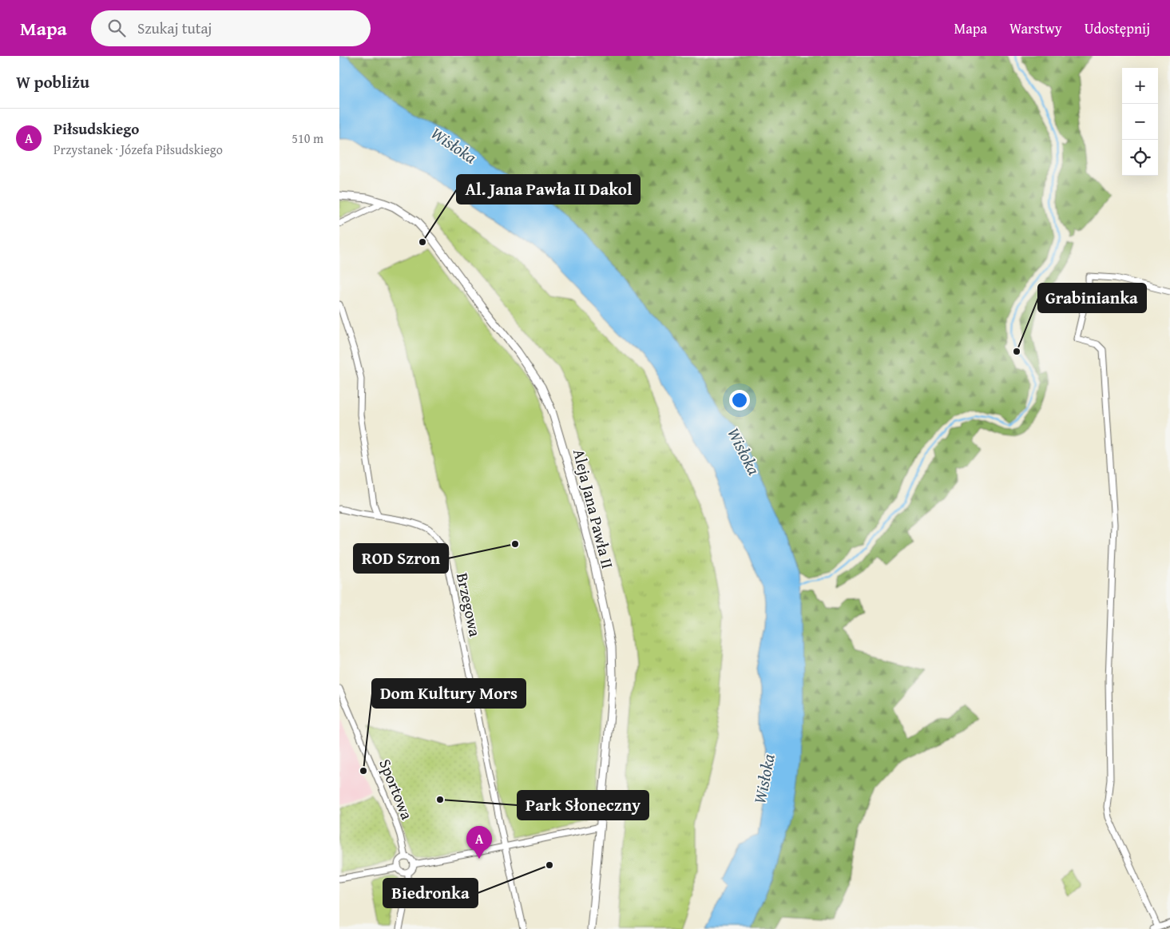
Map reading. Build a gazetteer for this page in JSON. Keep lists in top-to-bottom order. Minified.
{"streets":{"street":["Aleja Jana Pawła II","Brzegowa","Sportowa"]},"water":["Wisłoka"],"places":["Al. Jana Pawła II Dakol","Grabinianka","ROD Szron","Dom Kultury Mors","Park Słoneczny","Biedronka"],"page":{"header":"Mapa","search":"Szukaj tutaj","nav":["Mapa","Warstwy","Udostępnij"],"heading":"W pobliżu","map_buttons":["+","−"],"list":[{"mark":"A","name":"Piłsudskiego","note":"Przystanek · Józefa Piłsudskiego","value":"510 m"}],"pins":"A"}}
